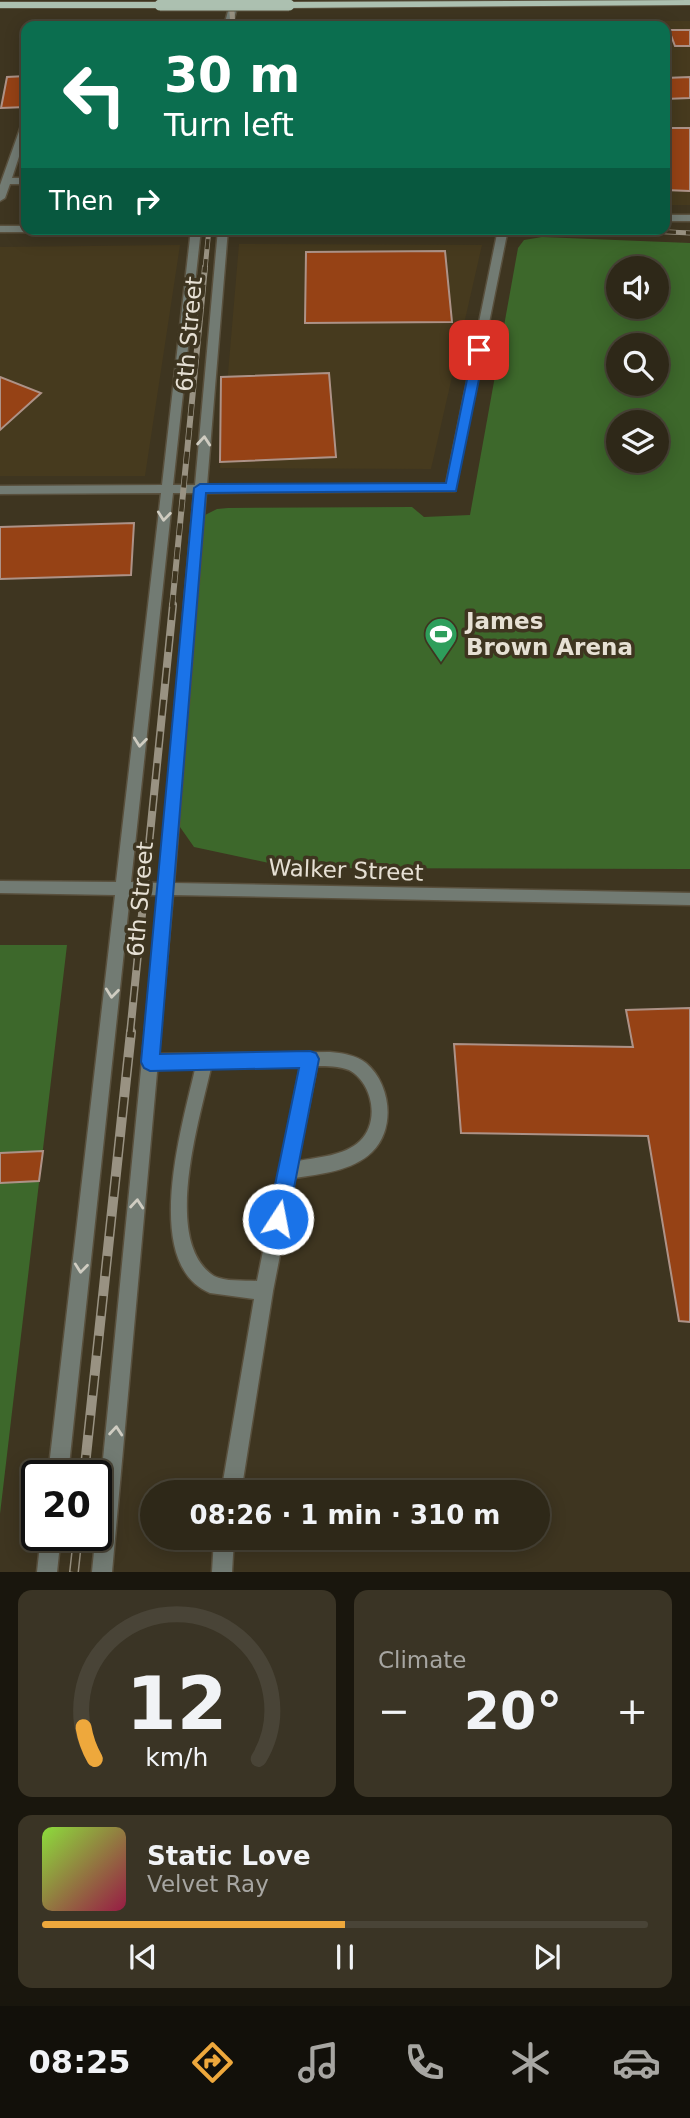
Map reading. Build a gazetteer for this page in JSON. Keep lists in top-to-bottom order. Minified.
{"streets":{"street":["6th Street","Walker Street"]},"crossings":[["6th Street","Walker Street"]],"places":{"sports":["James Brown Arena"]},"page":{"turn":["30 m","Turn left"],"then":"Then","limit":"20","trip":"08:26 · 1 min · 310 m","tile":"Climate","heat":["−","20°","+"],"song":["Static Love","Velvet Ray"],"tabs":"08:25","gauge":["12","km/h"]}}
